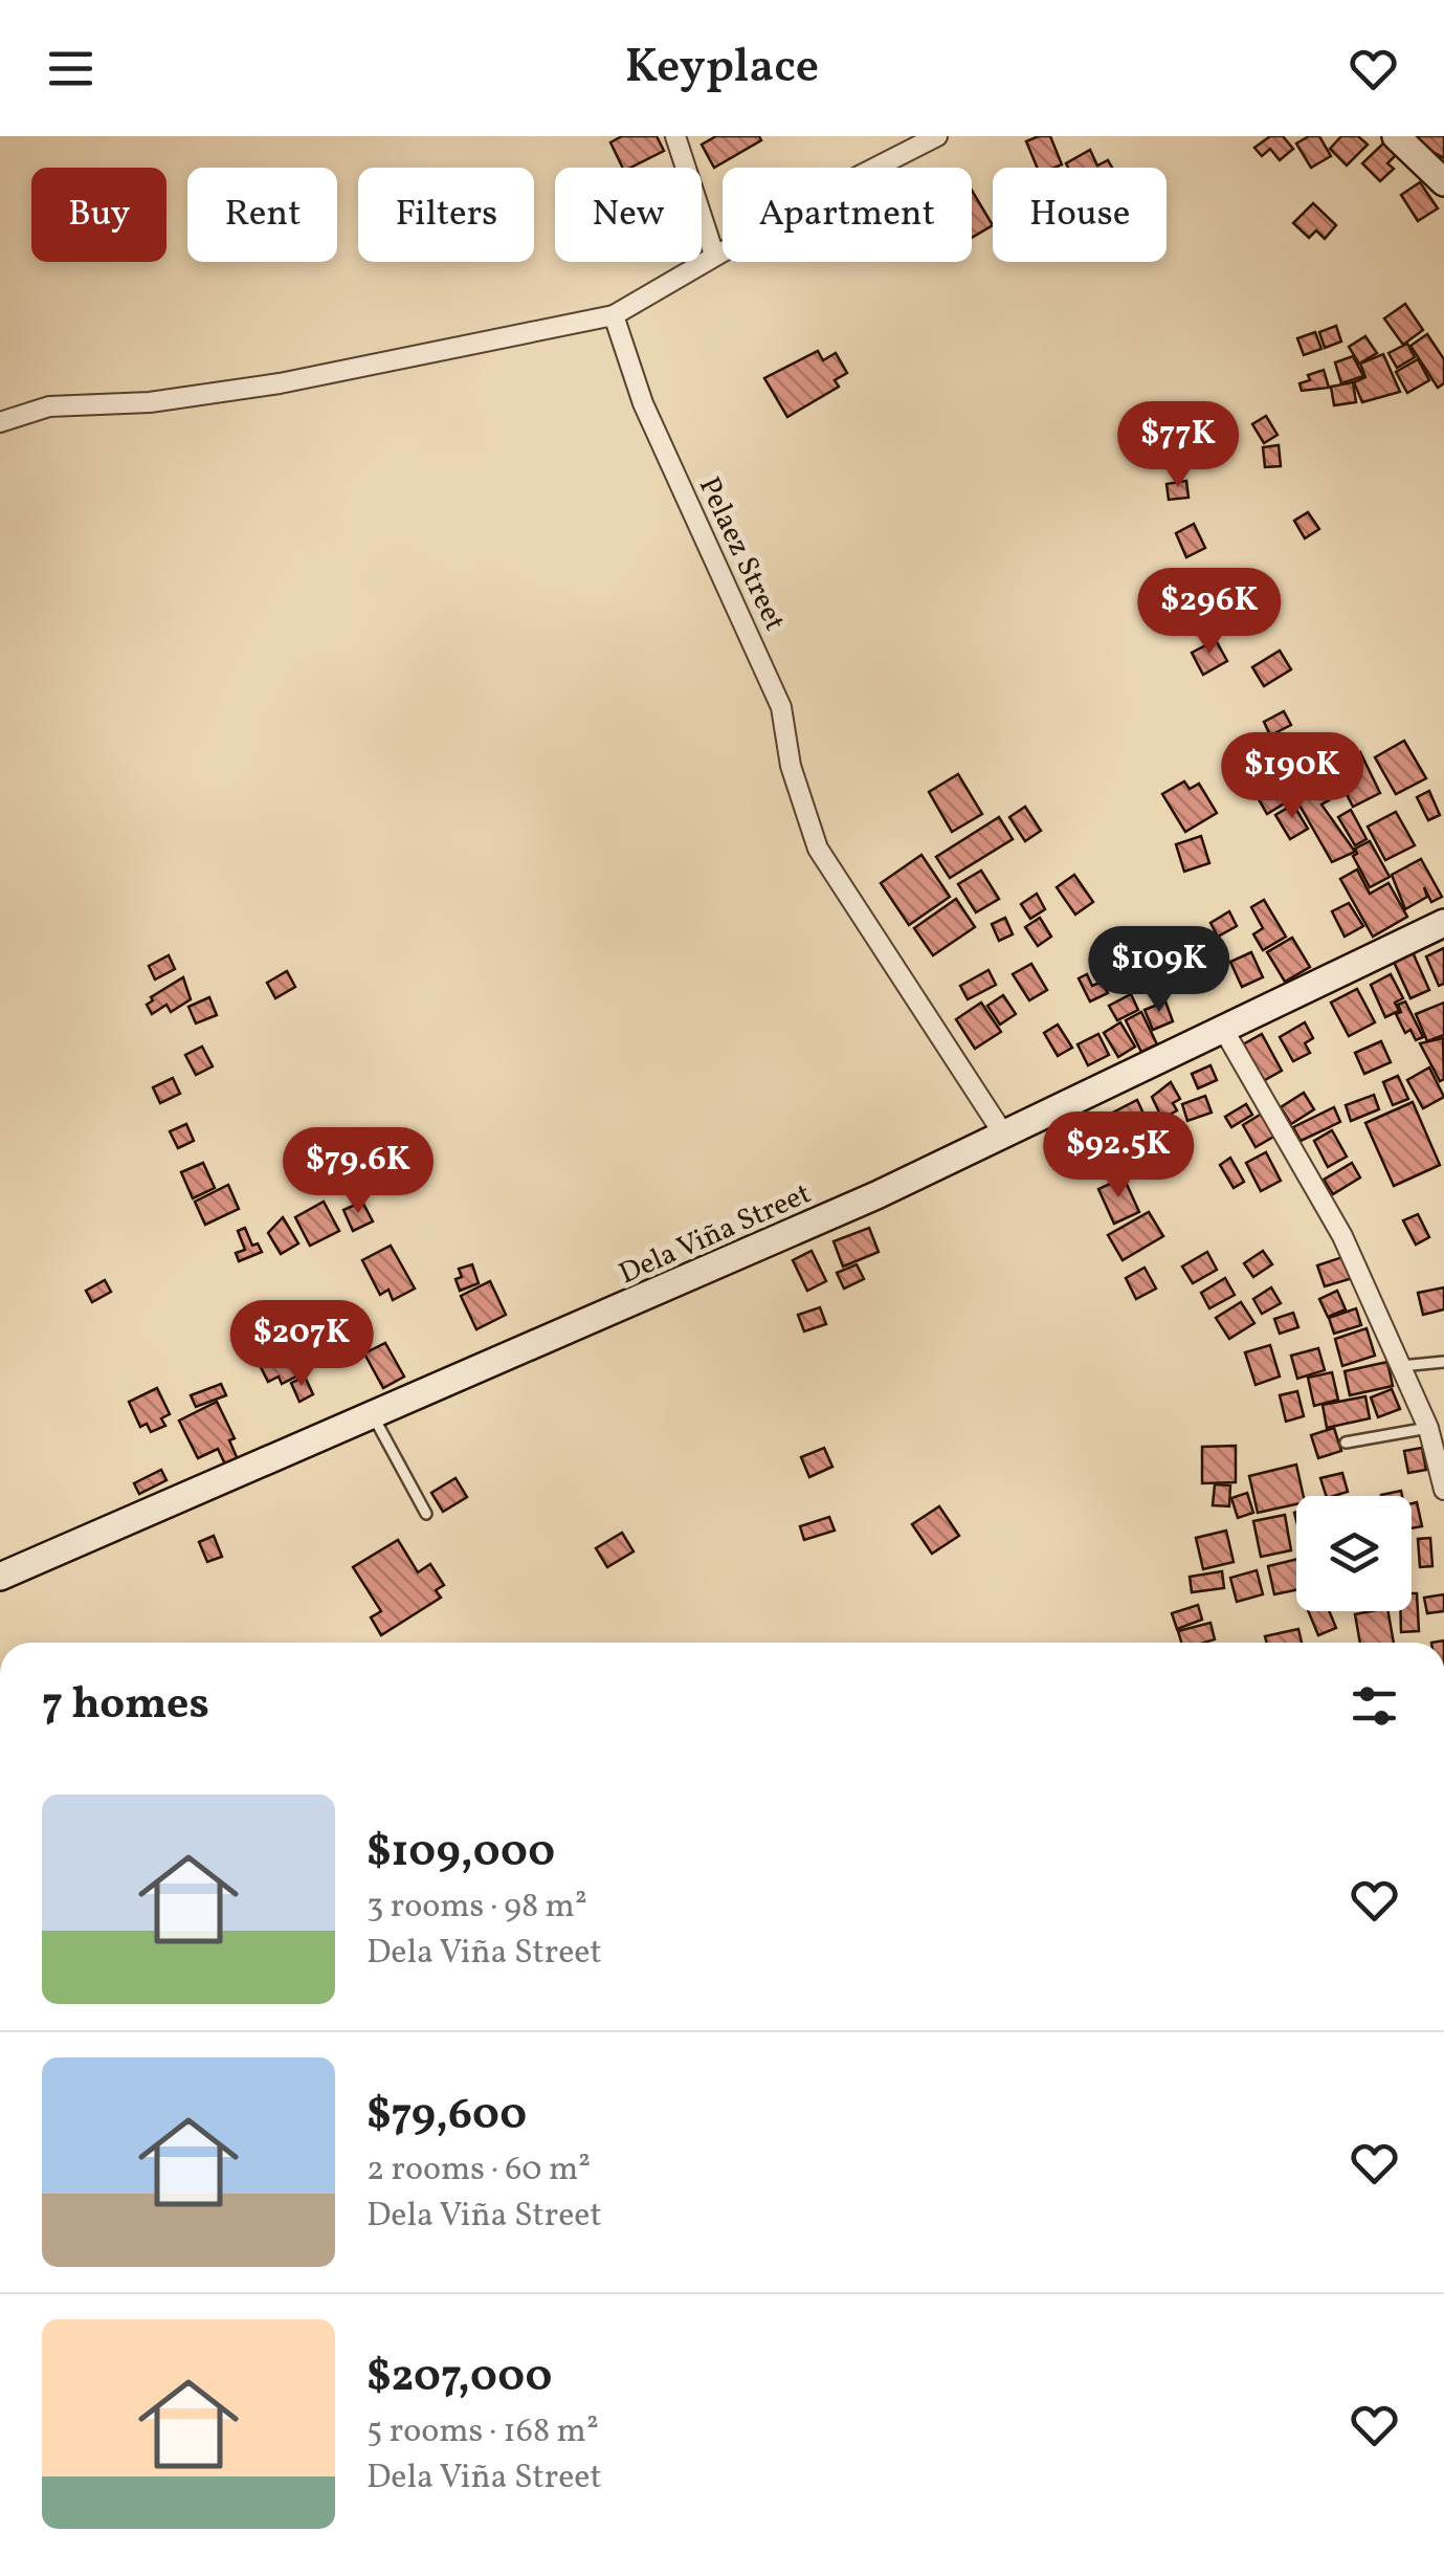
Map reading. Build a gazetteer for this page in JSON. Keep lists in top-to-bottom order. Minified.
{"streets":{"street":["Pelaez Street","Dela Viña Street"]},"crossings":[["Pelaez Street","Dela Viña Street"]],"page":{"header":"Keyplace","chip":["Buy","Rent","Filters","New","Apartment","House"],"price":["$77K","$296K","$190K","$109K","$92.5K","$79.6K","$207K"],"heading":"7 homes","list":[{"name":"$109,000","note":"3 rooms · 98 m² · Dela Viña Street"},{"name":"$79,600","note":"2 rooms · 60 m² · Dela Viña Street"},{"name":"$207,000","note":"5 rooms · 168 m² · Dela Viña Street"}]}}
